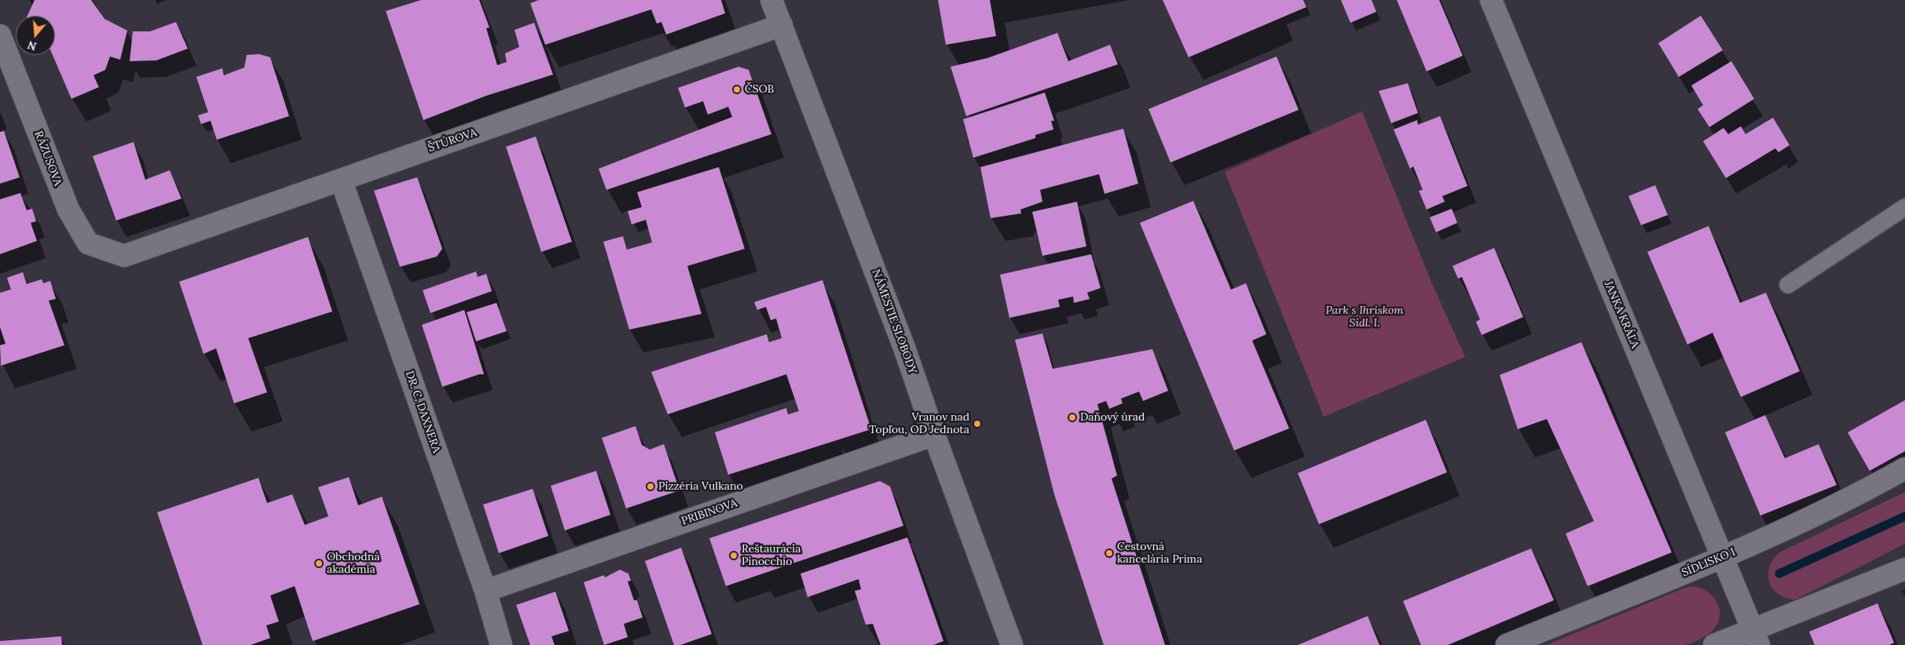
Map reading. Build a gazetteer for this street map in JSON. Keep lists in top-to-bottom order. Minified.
{"streets":{"street":["ŠTÚROVA","RÁZUSOVA","JANKA KRÁĽA","NÁMESTIE SLOBODY","DR. C. DAXNERA","PRIBINOVA","SÍDLISKO I"]},"crossings":[["ŠTÚROVA","RÁZUSOVA"],["ŠTÚROVA","NÁMESTIE SLOBODY"],["ŠTÚROVA","DR. C. DAXNERA"],["JANKA KRÁĽA","SÍDLISKO I"],["NÁMESTIE SLOBODY","PRIBINOVA"],["DR. C. DAXNERA","PRIBINOVA"]],"parks":["Park s Ihriskom Sidl. I."],"places":["ČSOB","Daňový úrad","Vranov nad Topľou, OD Jednota","Pizzéria Vulkano","Cestovná kancelária Prima","Reštaurácia Pinocchio","Obchodná akadémia"],"north":"bottom"}
